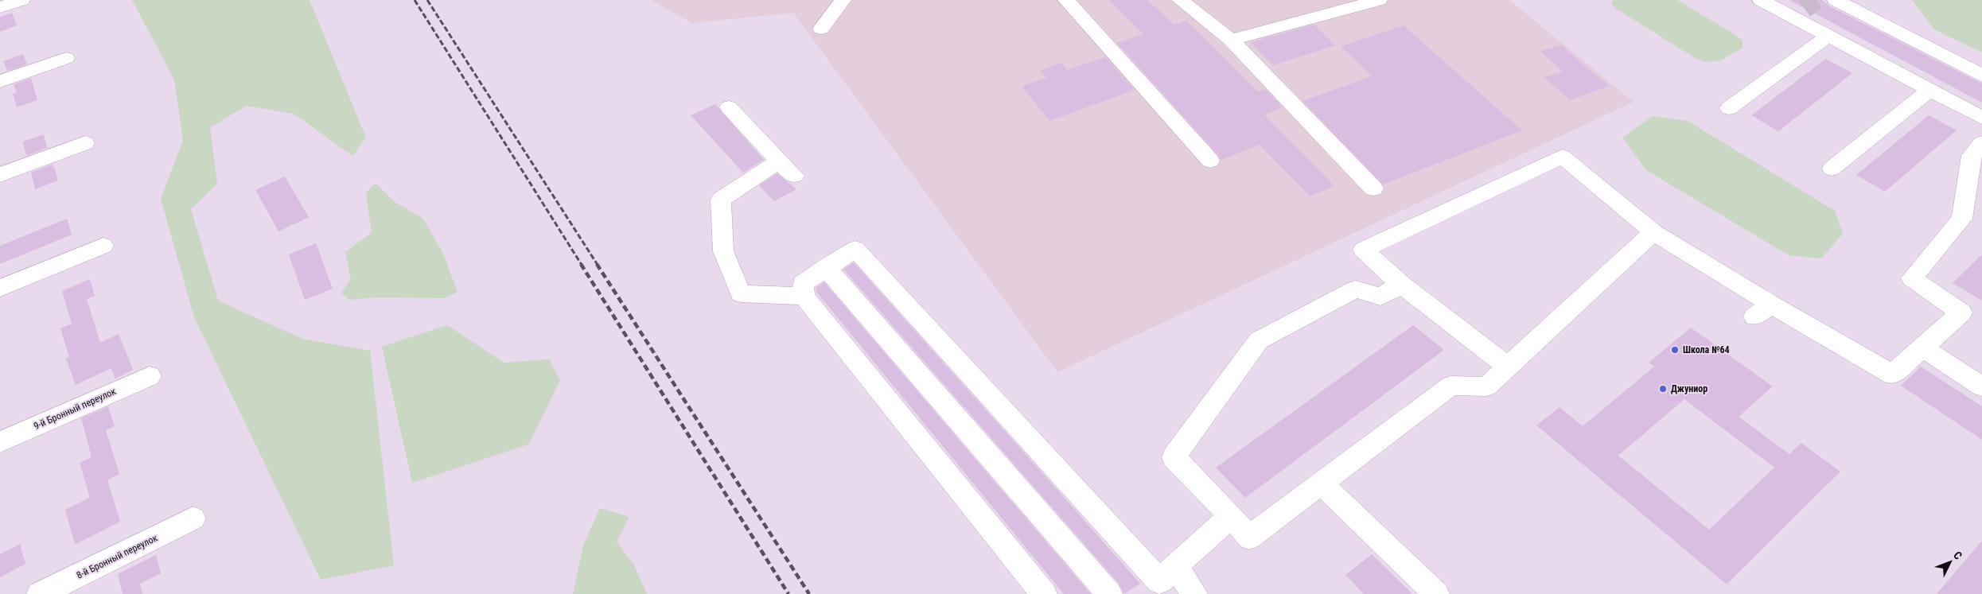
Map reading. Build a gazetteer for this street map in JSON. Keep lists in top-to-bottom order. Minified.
{"streets":{"street":["9-й Бронный переулок","8-й Бронный переулок"]},"places":["Школа №64","Джуниор"],"north":"top right"}
